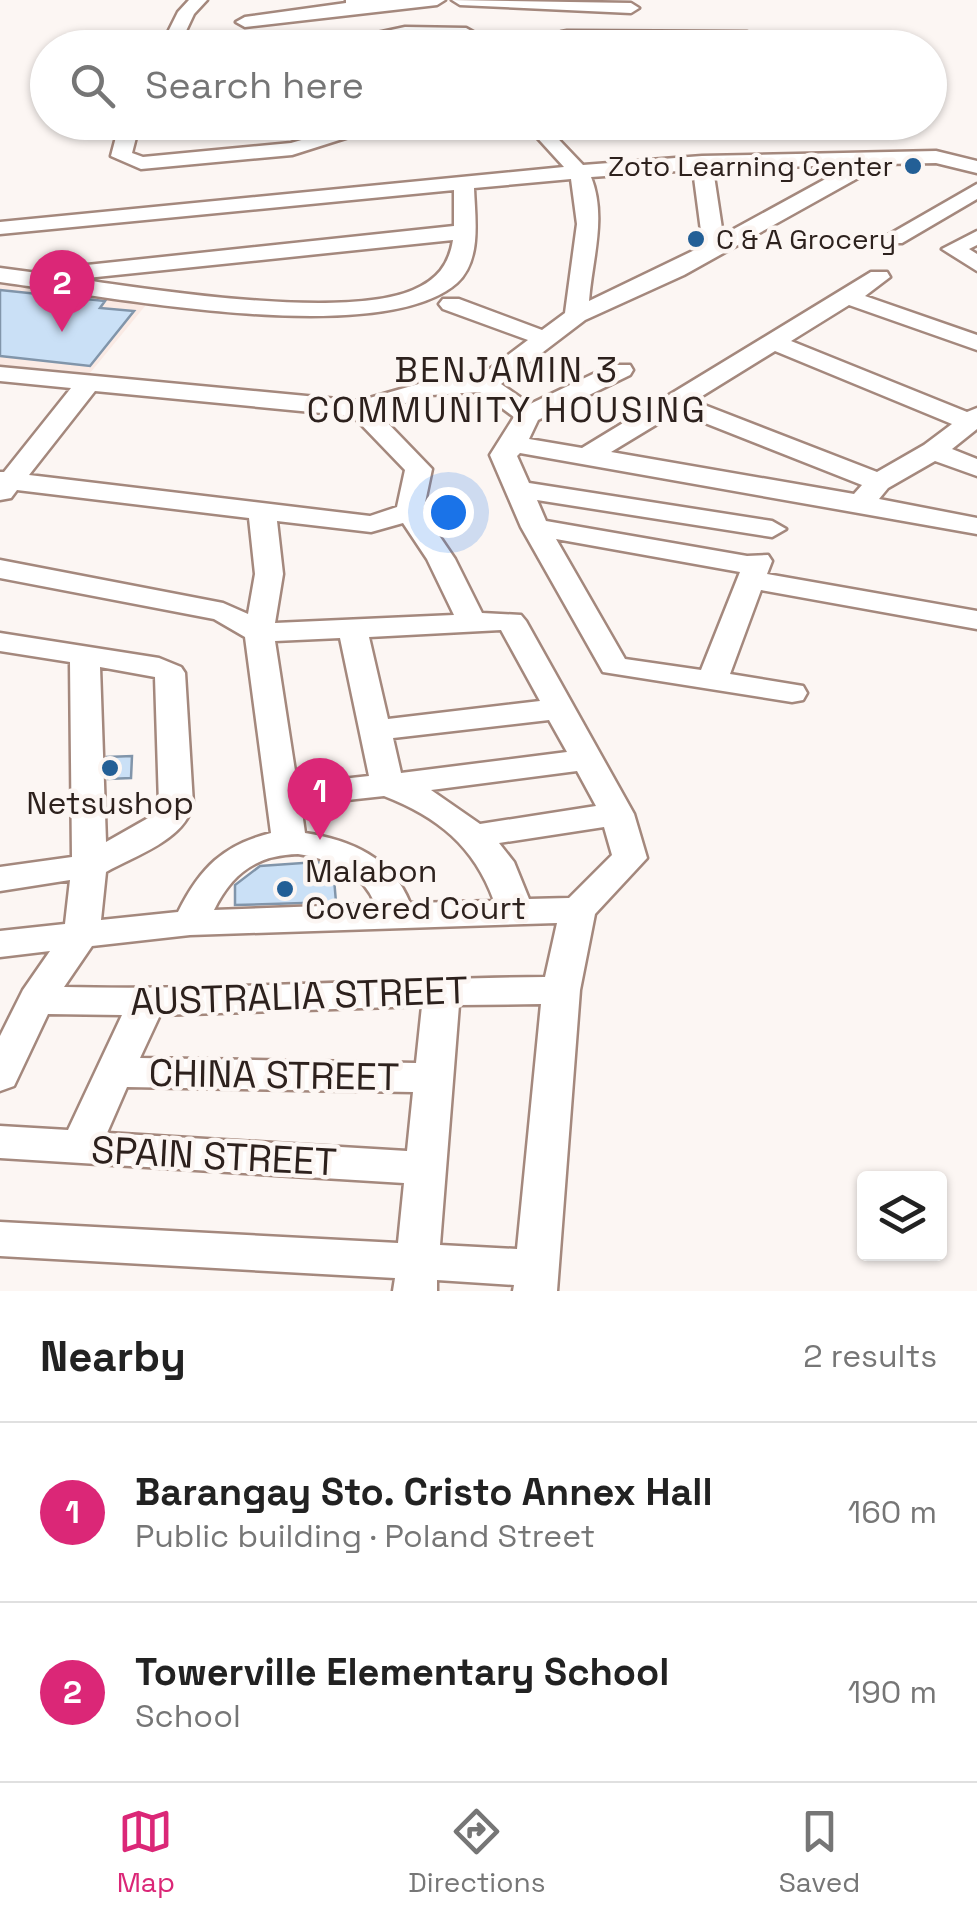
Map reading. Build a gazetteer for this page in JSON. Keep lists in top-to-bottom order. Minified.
{"streets":{"street":["AUSTRALIA STREET","CHINA STREET","SPAIN STREET"]},"districts":["BENJAMIN 3 COMMUNITY HOUSING"],"places":["Zoto Learning Center","C & A Grocery","Netsushop","Malabon Covered Court"],"page":{"search":"Search here","pins":["2","1"],"heading":["Nearby","2 results"],"list":[{"mark":"1","name":"Barangay Sto. Cristo Annex Hall","note":"Public building · Poland Street","value":"160 m"},{"mark":"2","name":"Towerville Elementary School","note":"School","value":"190 m"}],"nav":["Map","Directions","Saved"]}}
